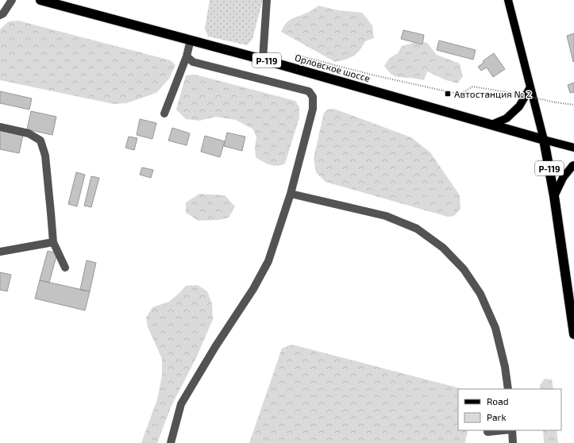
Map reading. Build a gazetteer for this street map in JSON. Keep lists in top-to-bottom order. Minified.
{"streets":{"highway":["Р-119","Орловское шоссе"]},"crossings":[["Р-119","Орловское шоссе"]],"places":{"transit":["Автостанция № 2"]},"legend":["Road","Park"]}
